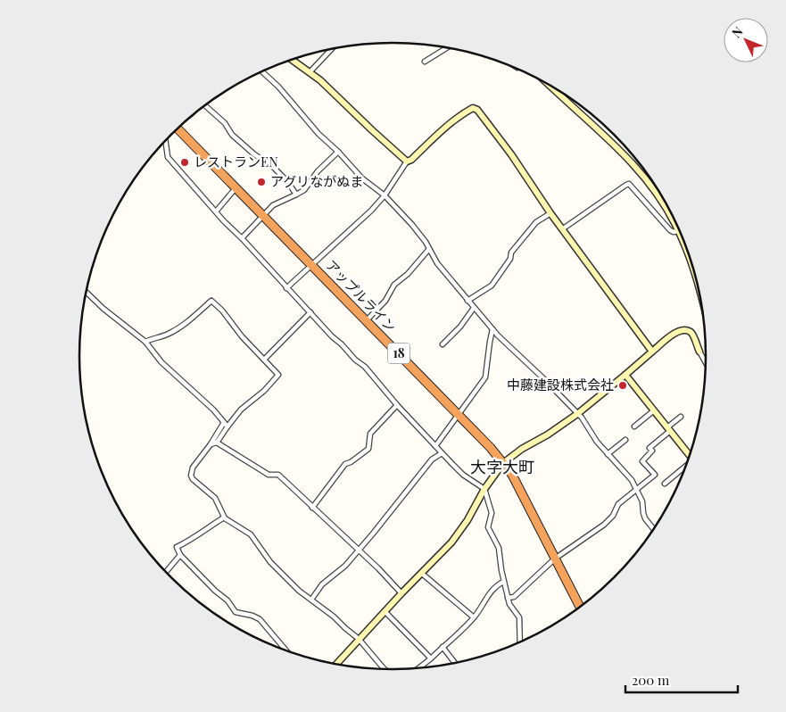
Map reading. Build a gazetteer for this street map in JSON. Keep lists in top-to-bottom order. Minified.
{"streets":{"highway":["アップルライン","18"]},"districts":["大字大町"],"places":["レストランEN","アグリながぬま","中藤建設株式会社"],"scale_bar":"200 m","north":"top left"}
